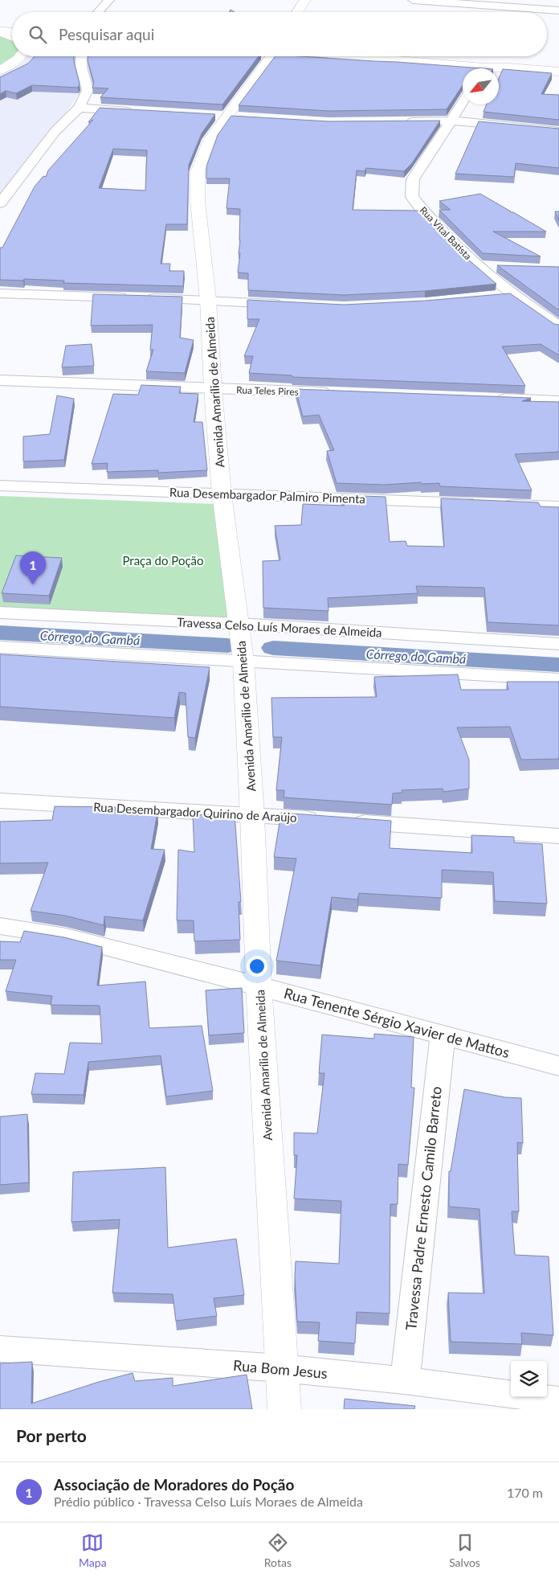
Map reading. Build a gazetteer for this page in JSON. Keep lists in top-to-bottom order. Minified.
{"streets":{"main road":["Avenida Amarílio de Almeida"],"street":["Rua Vital Batista","Rua Teles Pires","Rua Desembargador Palmiro Pimenta","Travessa Celso Luís Moraes de Almeida","Rua Desembargador Quirino de Araújo","Rua Tenente Sérgio Xavier de Mattos","Travessa Padre Ernesto Camilo Barreto","Rua Bom Jesus"]},"crossings":[["Rua Teles Pires","Avenida Amarílio de Almeida"],["Avenida Amarílio de Almeida","Rua Desembargador Palmiro Pimenta"],["Avenida Amarílio de Almeida","Travessa Celso Luís Moraes de Almeida"],["Avenida Amarílio de Almeida","Rua Desembargador Quirino de Araújo"],["Avenida Amarílio de Almeida","Rua Tenente Sérgio Xavier de Mattos"],["Avenida Amarílio de Almeida","Rua Bom Jesus"],["Rua Tenente Sérgio Xavier de Mattos","Travessa Padre Ernesto Camilo Barreto"],["Travessa Padre Ernesto Camilo Barreto","Rua Bom Jesus"]],"water":["Córrego do Gambá"],"parks":["Praça do Poção"],"north":"bottom left","page":{"search":"Pesquisar aqui","pins":"1","heading":"Por perto","list":[{"mark":"1","name":"Associação de Moradores do Poção","note":"Prédio público · Travessa Celso Luís Moraes de Almeida","value":"170 m"}],"nav":["Mapa","Rotas","Salvos"]}}
